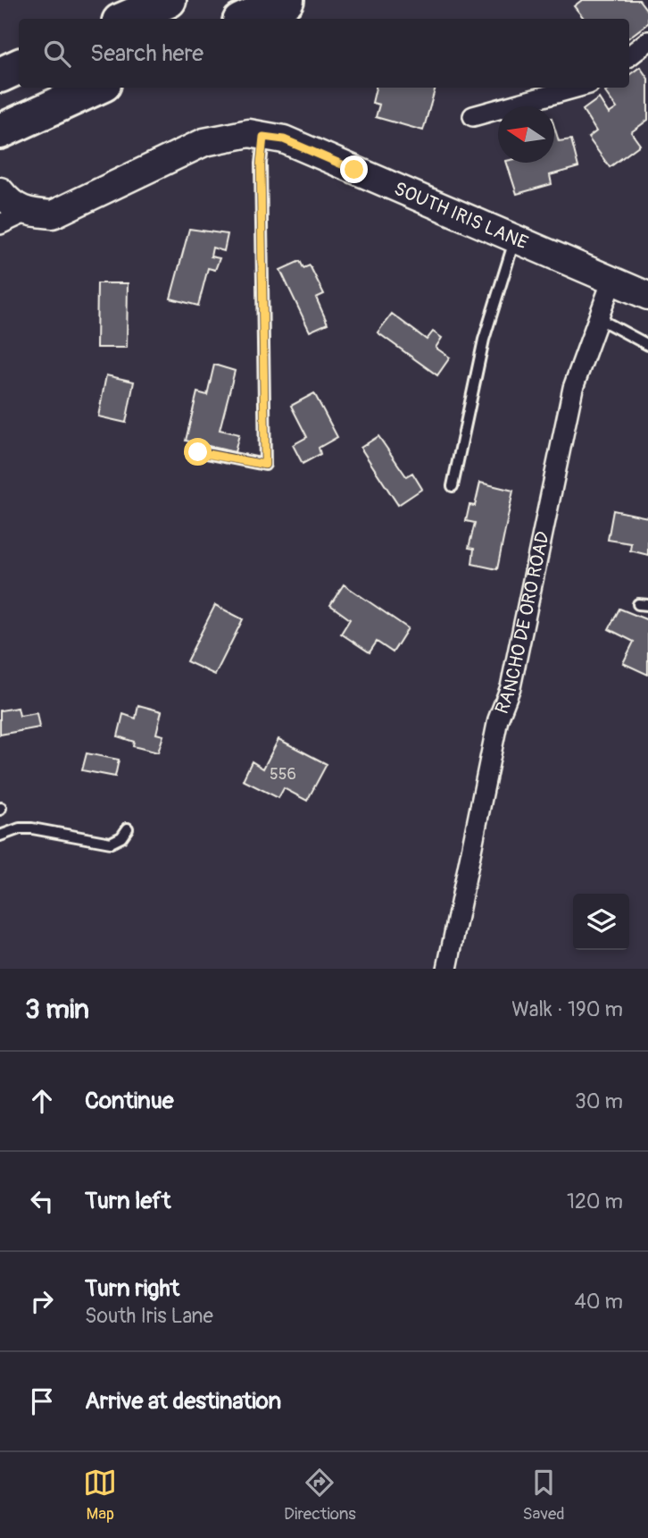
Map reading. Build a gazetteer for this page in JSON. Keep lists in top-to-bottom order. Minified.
{"streets":{"street":["SOUTH IRIS LANE","RANCHO DE ORO ROAD"]},"crossings":[["SOUTH IRIS LANE","RANCHO DE ORO ROAD"]],"house_numbers":["556"],"north":"left","page":{"search":"Search here","heading":["3 min","Walk · 190 m"],"list":[["Continue","30 m"],["Turn left","120 m"],["Turn right","South Iris Lane","40 m"],"Arrive at destination"],"nav":["Map","Directions","Saved"]}}
